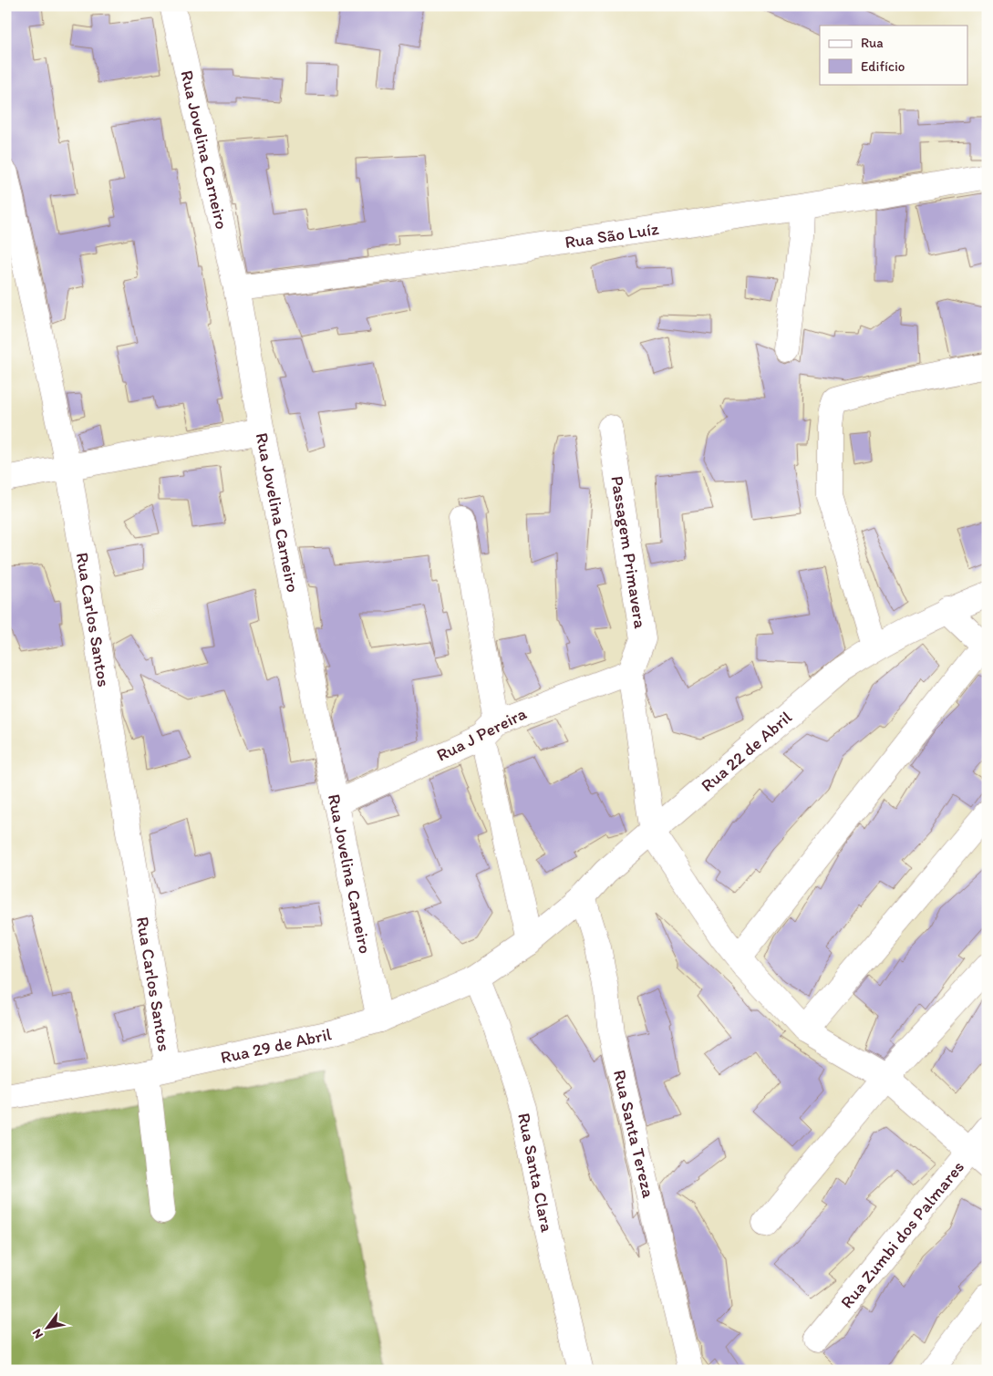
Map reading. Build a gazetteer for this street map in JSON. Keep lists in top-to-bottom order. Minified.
{"streets":{"street":["Rua Jovelina Carneiro","Rua São Luíz","Passagem Primavera","Rua Carlos Santos","Rua J Pereira","Rua 22 de Abril","Rua 29 de Abril","Rua Santa Tereza","Rua Santa Clara","Rua Zumbi dos Palmares"]},"crossings":[["Rua Jovelina Carneiro","Rua São Luíz"],["Rua Jovelina Carneiro","Rua J Pereira"],["Rua Jovelina Carneiro","Rua 29 de Abril"],["Passagem Primavera","Rua J Pereira"],["Rua Carlos Santos","Rua 29 de Abril"],["Rua 22 de Abril","Rua 29 de Abril"],["Rua 22 de Abril","Rua Santa Tereza"],["Rua 29 de Abril","Rua Santa Clara"]],"legend":["Rua","Edifício"],"north":"bottom left"}
